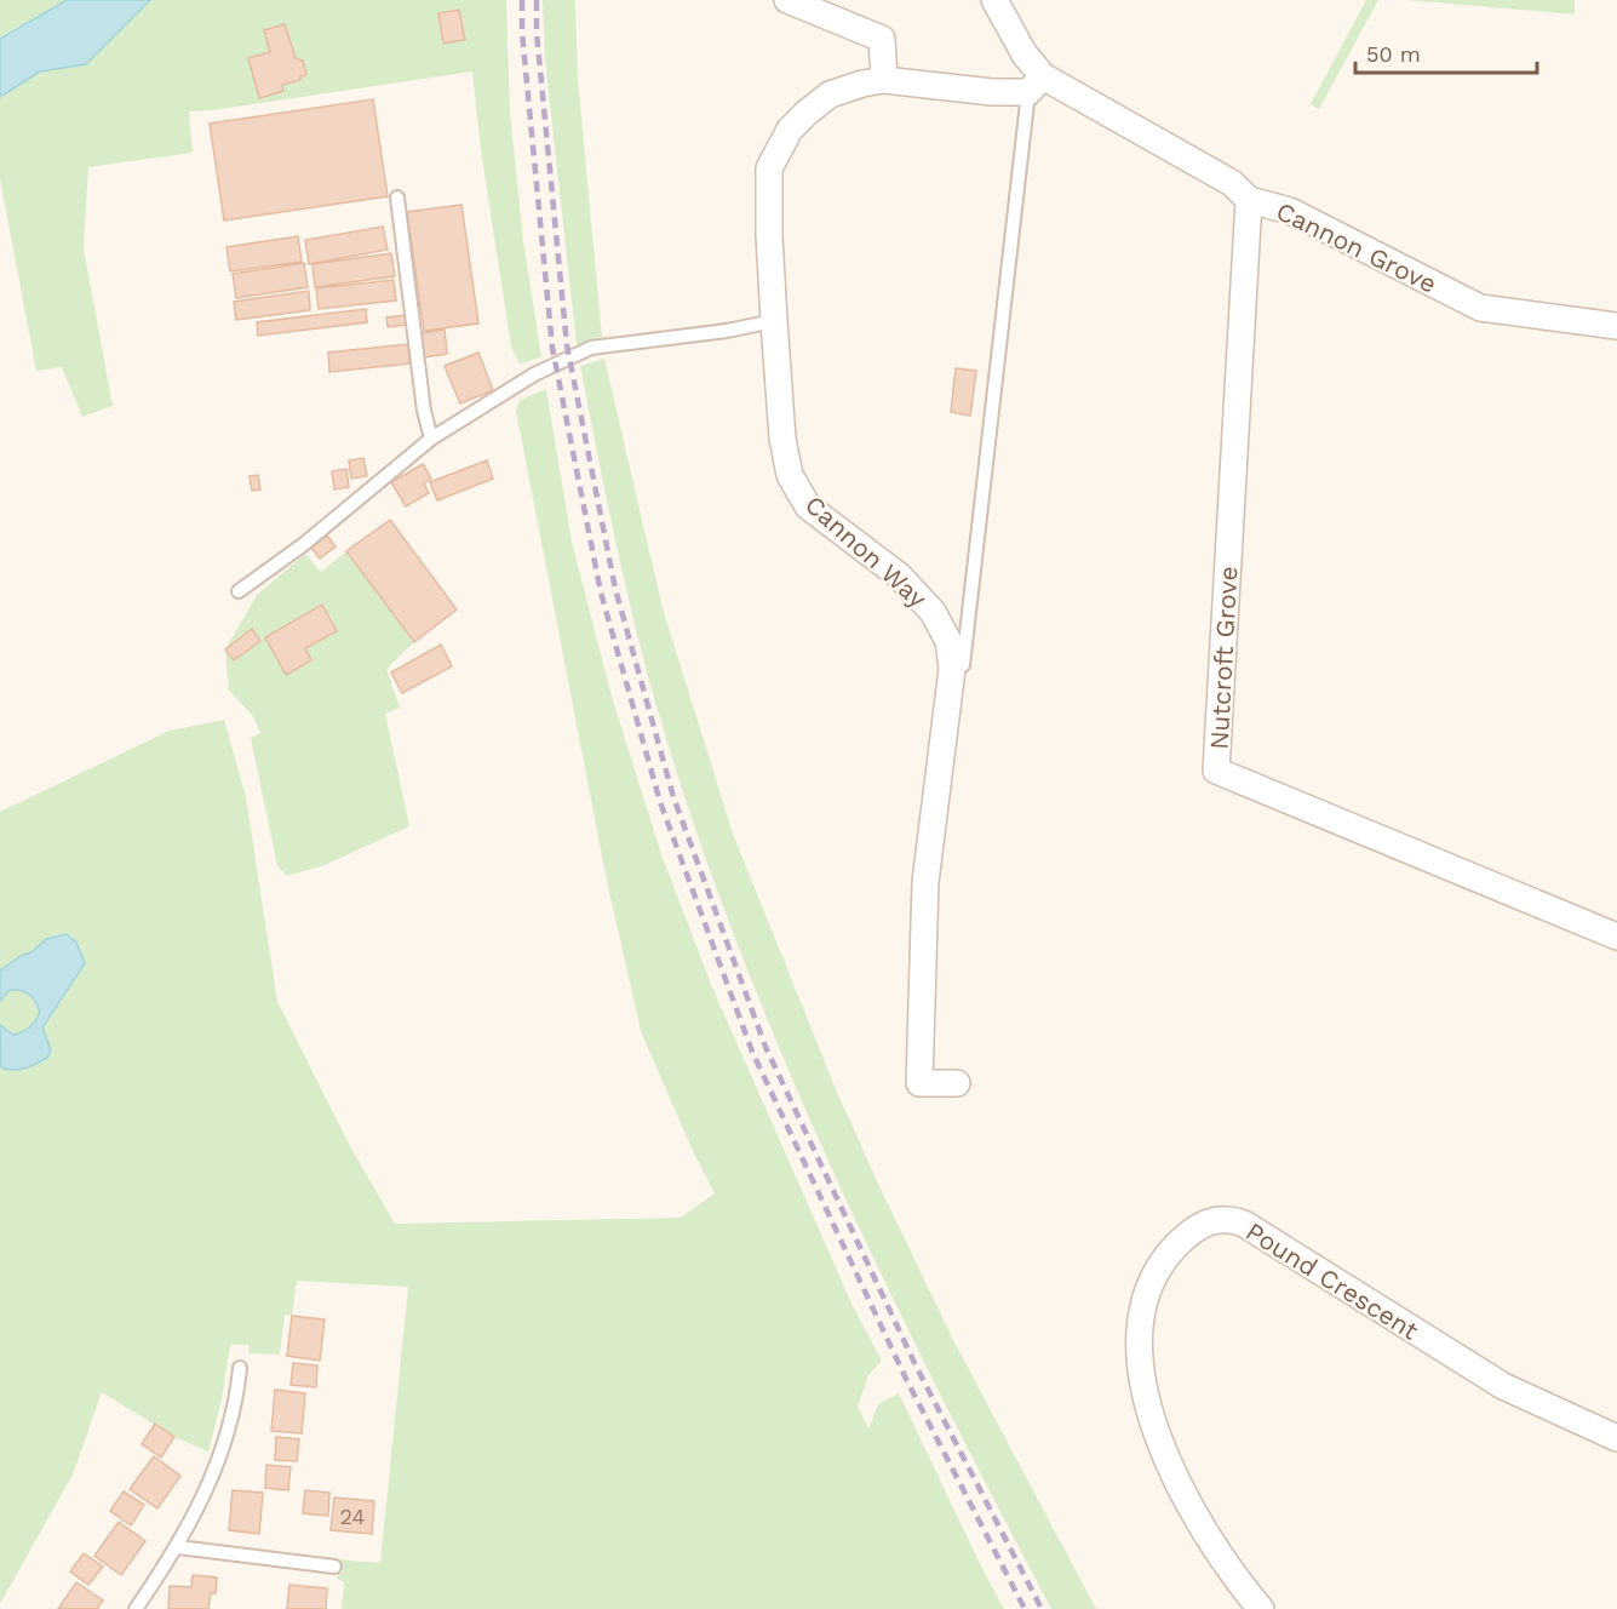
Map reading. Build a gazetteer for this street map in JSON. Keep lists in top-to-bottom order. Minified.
{"streets":{"street":["Cannon Grove","Cannon Way","Nutcroft Grove","Pound Crescent"]},"crossings":[["Cannon Grove","Cannon Way"],["Cannon Grove","Nutcroft Grove"]],"house_numbers":["24"],"scale_bar":"50 m"}
